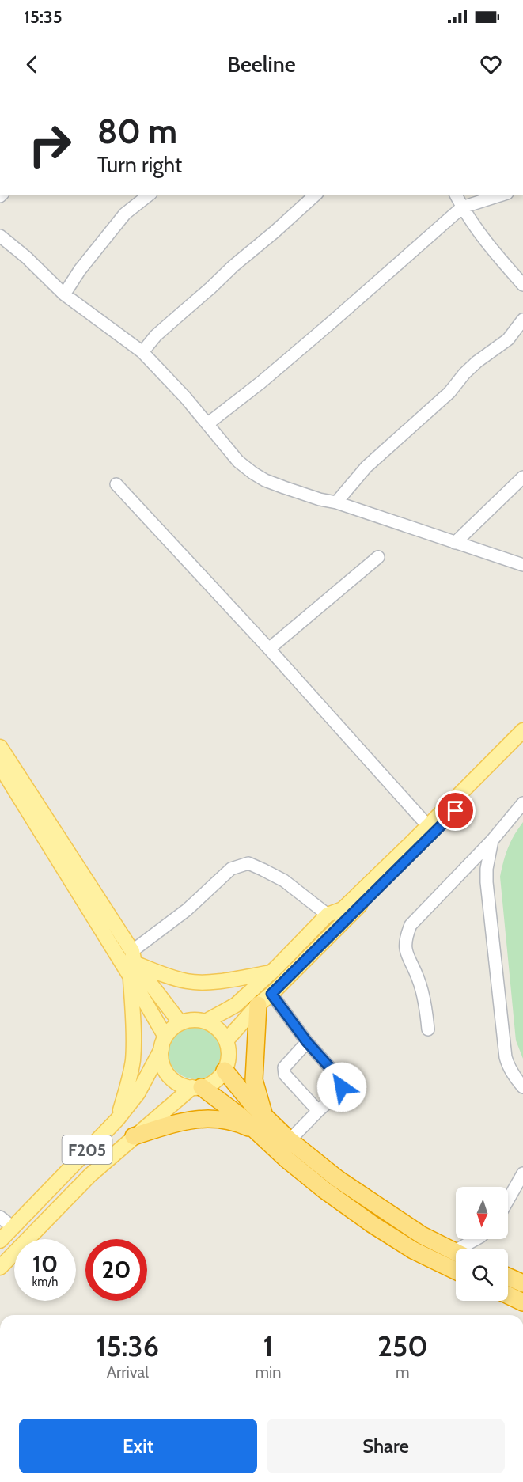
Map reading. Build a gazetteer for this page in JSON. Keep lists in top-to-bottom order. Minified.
{"streets":{"main road":["F205"]},"north":"bottom","page":{"status":"15:35","header":"Beeline","turn":["80 m","Turn right"],"speed":"10 km/h","limit":"20","eta":["15:36","Arrival","1","min","250","m"],"buttons":["Exit","Share"]}}
